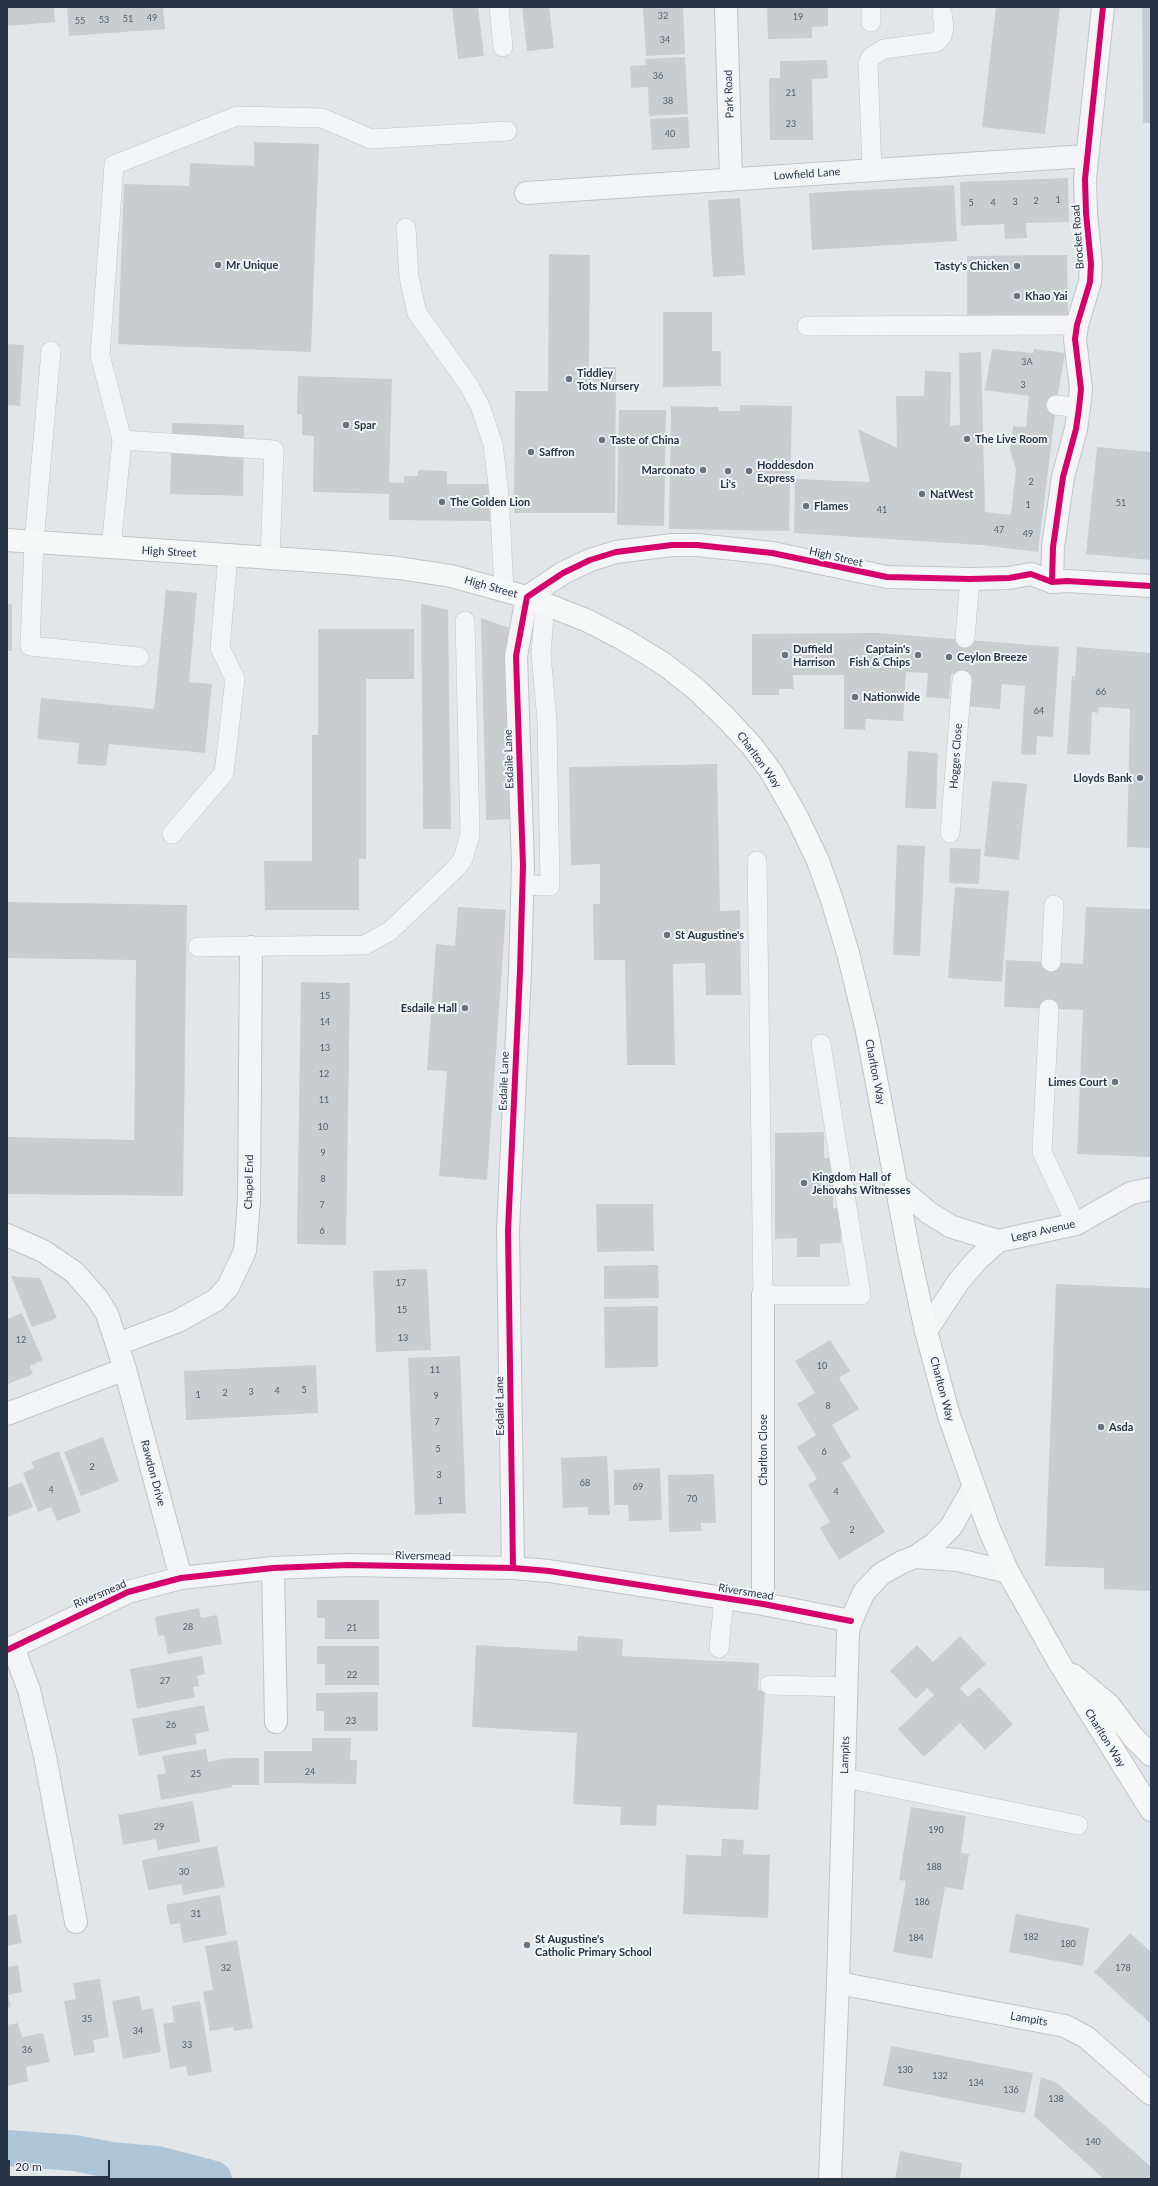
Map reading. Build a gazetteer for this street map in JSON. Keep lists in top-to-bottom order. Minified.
{"streets":{"main road":["High Street","Charlton Way"],"street":["Park Road","Lowfield Lane","Brocket Road","Esdaile Lane","Chapel End","Legra Avenue","Charlton Close","Rawdon Drive","Riversmead","Lampits"],"lane":["Hogges Close"]},"crossings":[["Park Road","Lowfield Lane"],["Lowfield Lane","Brocket Road"],["Brocket Road","High Street"],["High Street","Esdaile Lane"],["High Street","Charlton Way"],["Esdaile Lane","Charlton Way"],["Esdaile Lane","Riversmead"],["Charlton Way","Legra Avenue"],["Charlton Way","Lampits"],["Chapel End","Rawdon Drive"],["Charlton Close","Riversmead"],["Rawdon Drive","Riversmead"],["Riversmead","Lampits"]],"places":["Mr Unique","Tasty's Chicken","Khao Yai","Tiddley Tots Nursery","Spar","The Live Room","Taste of China","Saffron","Marconato","Li's","Hoddesdon Express","NatWest","The Golden Lion","Flames","Duffield Harrison","Captain's Fish & Chips","Ceylon Breeze","Nationwide","Lloyds Bank","St Augustine's","Esdaile Hall","Limes Court","Kingdom Hall of Jehovahs Witnesses","Asda","St Augustine's Catholic Primary School"],"house_numbers":["32","19","49","51","53","55","34","36","21","38","23","40","1","2","3","5","4","3A","3","2","51","1","41","47","49","66","64","15","14","13","12","11","10","9","8","7","6","17","15","13","12","10","11","5","4","3","2","1","9","8","7","5","6","2","3","68","69","4","4","70","1","2","28","21","22","27","23","26","24","25","29","190","188","30","186","31","182","184","180","32","178","35","34","33","36","130","132","134","136","138","140"],"scale_bar":"20 m"}
